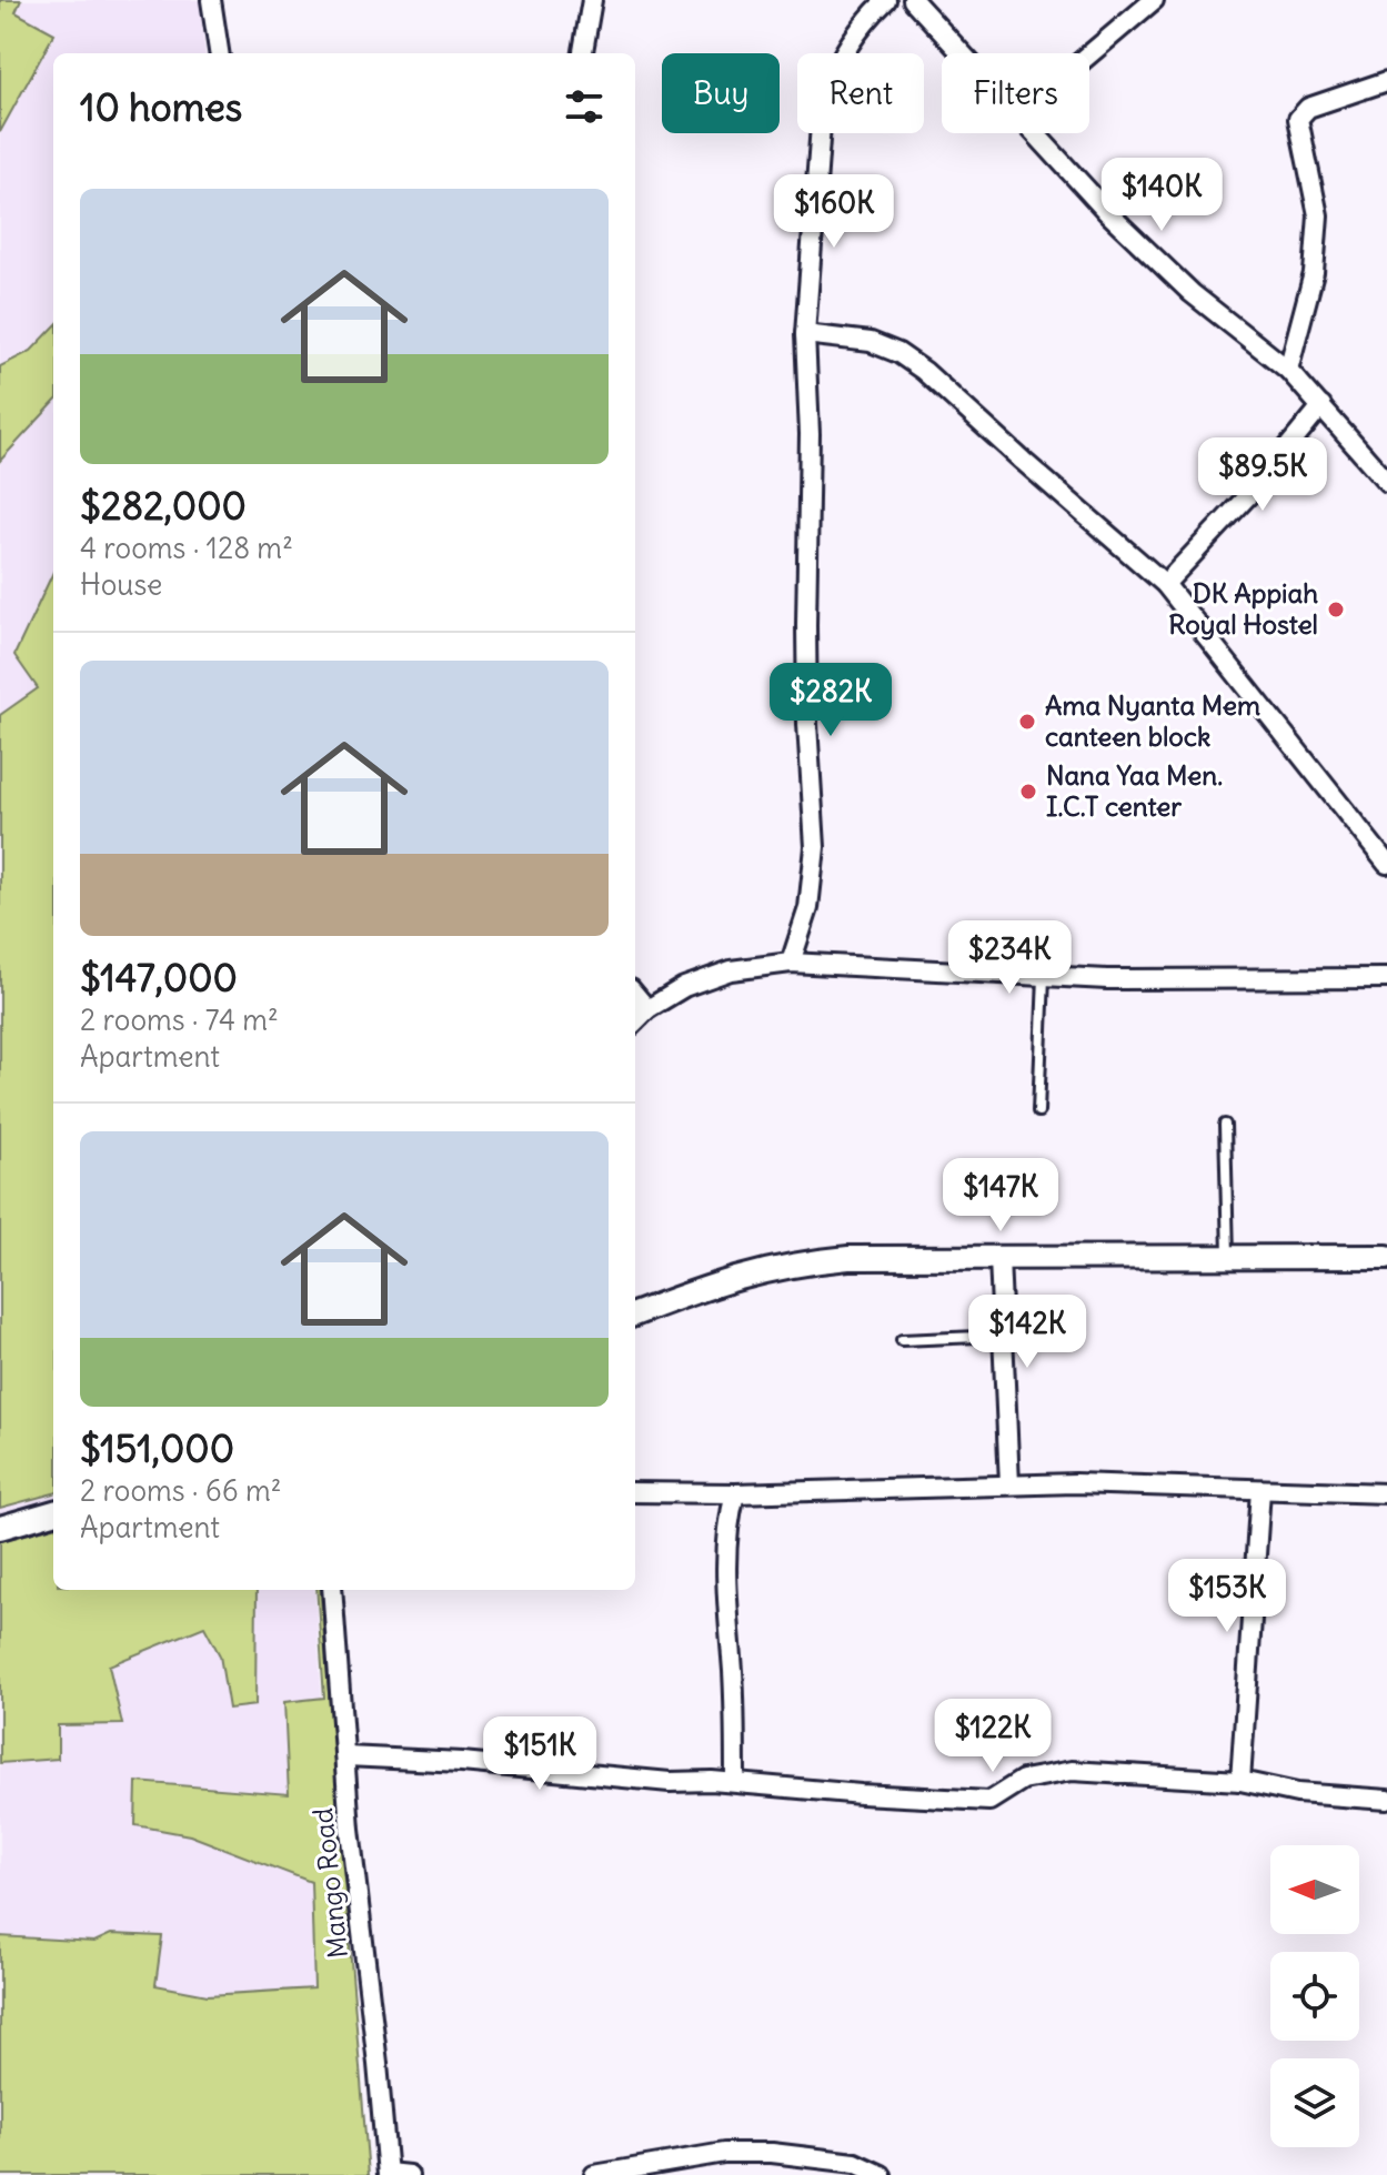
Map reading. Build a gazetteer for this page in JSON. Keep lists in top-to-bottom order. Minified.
{"streets":{"street":["Mango Road"]},"places":["DK Appiah Royal Hostel","Ama Nyanta Mem canteen block","Nana Yaa Men. I.C.T center"],"north":"left","page":{"chip":["Buy","Rent","Filters"],"heading":"10 homes","price":["$140K","$160K","$89.5K","$282K","$234K","$147K","$142K","$153K","$122K","$151K"],"list":[{"name":"$282,000","note":"4 rooms · 128 m² · House"},{"name":"$147,000","note":"2 rooms · 74 m² · Apartment"},{"name":"$151,000","note":"2 rooms · 66 m² · Apartment"}]}}
